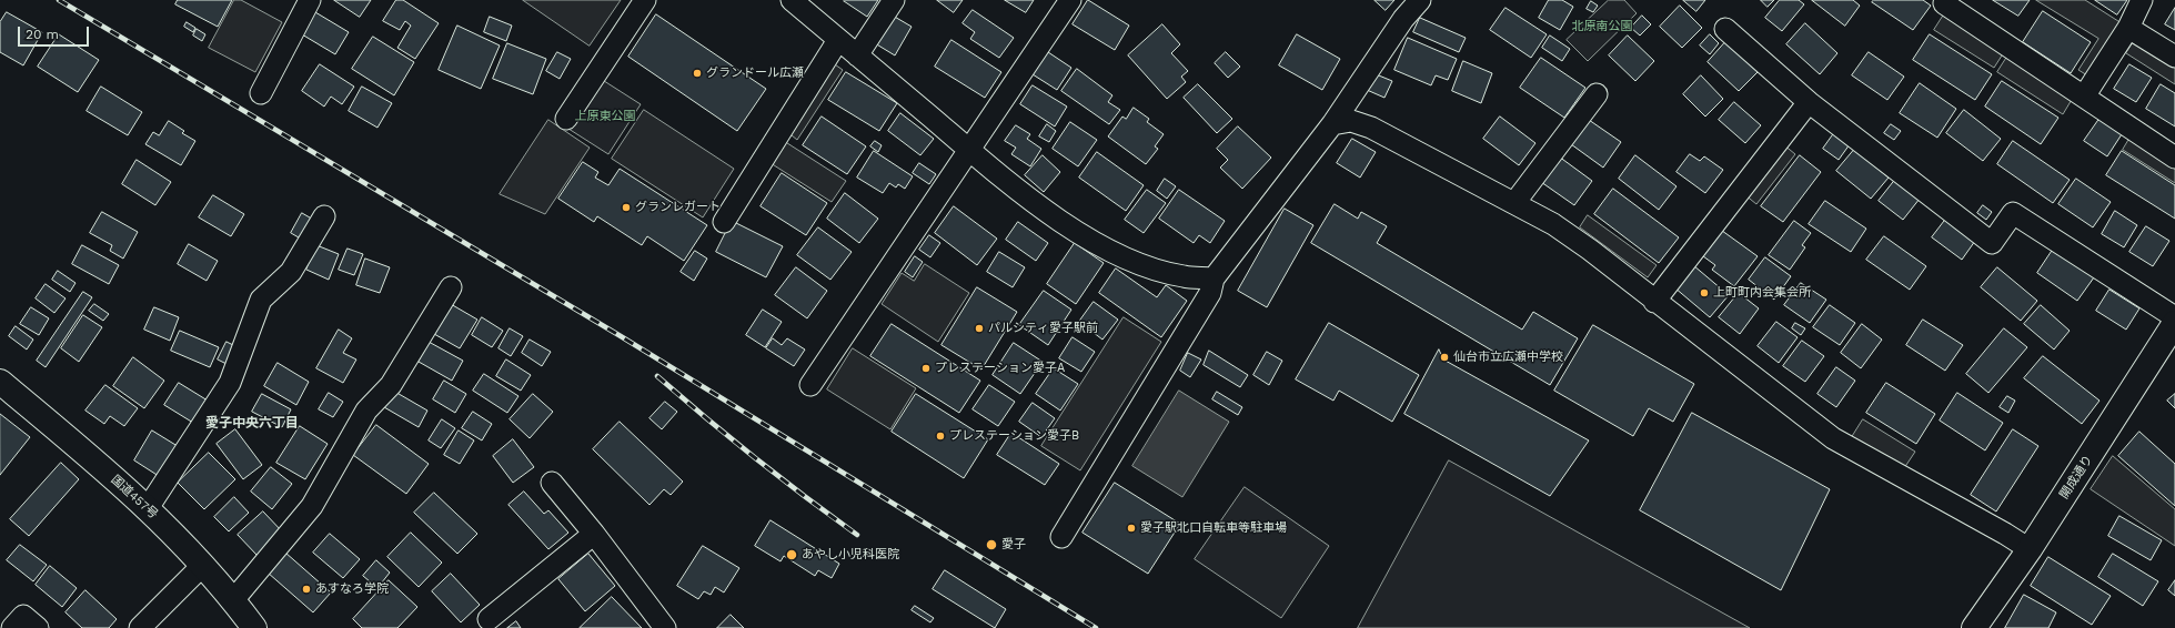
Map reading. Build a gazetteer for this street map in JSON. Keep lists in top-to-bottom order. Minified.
{"streets":{"main road":["開成通り","国道457号"]},"districts":["愛子中央六丁目"],"parks":["北原南公園","上原東公園"],"places":["グランドール広瀬","グランレガート","上町町内会集会所","パルシティ愛子駅前","仙台市立広瀬中学校","プレステーション愛子A","プレステーション愛子B","愛子駅北口自転車等駐車場","愛子","あやし小児科医院","あすなろ学院"],"scale_bar":"20 m"}
